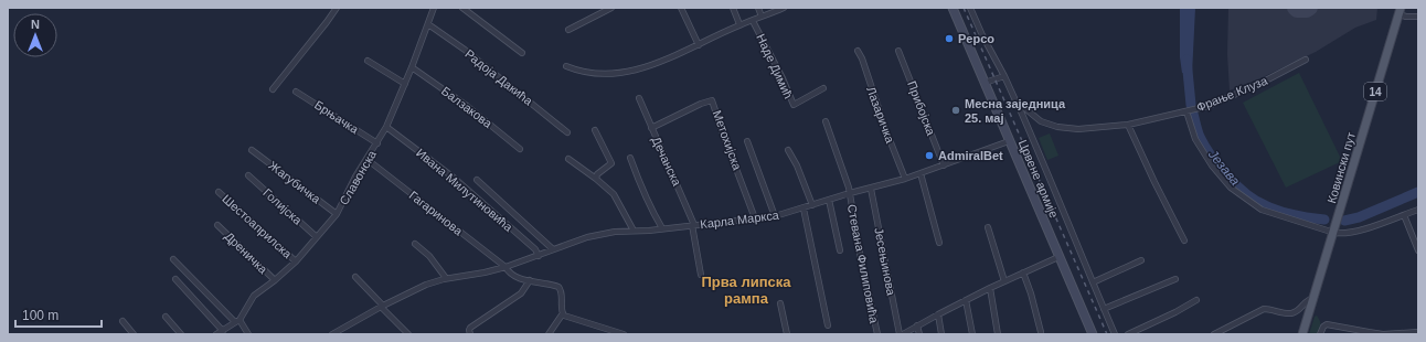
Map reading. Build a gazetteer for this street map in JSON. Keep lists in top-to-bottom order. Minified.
{"streets":{"main road":["14","Ковински пут","Црвене армије"],"street":["Наде Димић","Радоја Дакића","Фрање Клуза","Балзакова","Прибојска","Лазаричка","Брњачка","Метохијска","Дечанска","Славонска","Жагубичка","Ивана Милутиновића","Голијска","Гагаринова","Карла Маркса","Шестоаприлска","Дреничка","Јесењинова","Стевана Филиповића"]},"crossings":[["Радоја Дакића","Славонска"],["Балзакова","Славонска"],["Прибојска","Карла Маркса"],["Лазаричка","Карла Маркса"],["Брњачка","Славонска"],["Метохијска","Дечанска"],["Метохијска","Карла Маркса"],["Дечанска","Карла Маркса"],["Славонска","Жагубичка"],["Славонска","Ивана Милутиновића"],["Славонска","Голијска"],["Славонска","Гагаринова"],["Славонска","Шестоаприлска"],["Славонска","Дреничка"],["Црвене армије","Карла Маркса"],["Ивана Милутиновића","Карла Маркса"],["Гагаринова","Карла Маркса"],["Карла Маркса","Јесењинова"],["Карла Маркса","Стевана Филиповића"]],"districts":["Прва липска рампа"],"water":["Језава"],"places":["Pepco","Месна заједница 25. мај","AdmiralBet"],"scale_bar":"100 m","north":"top"}
